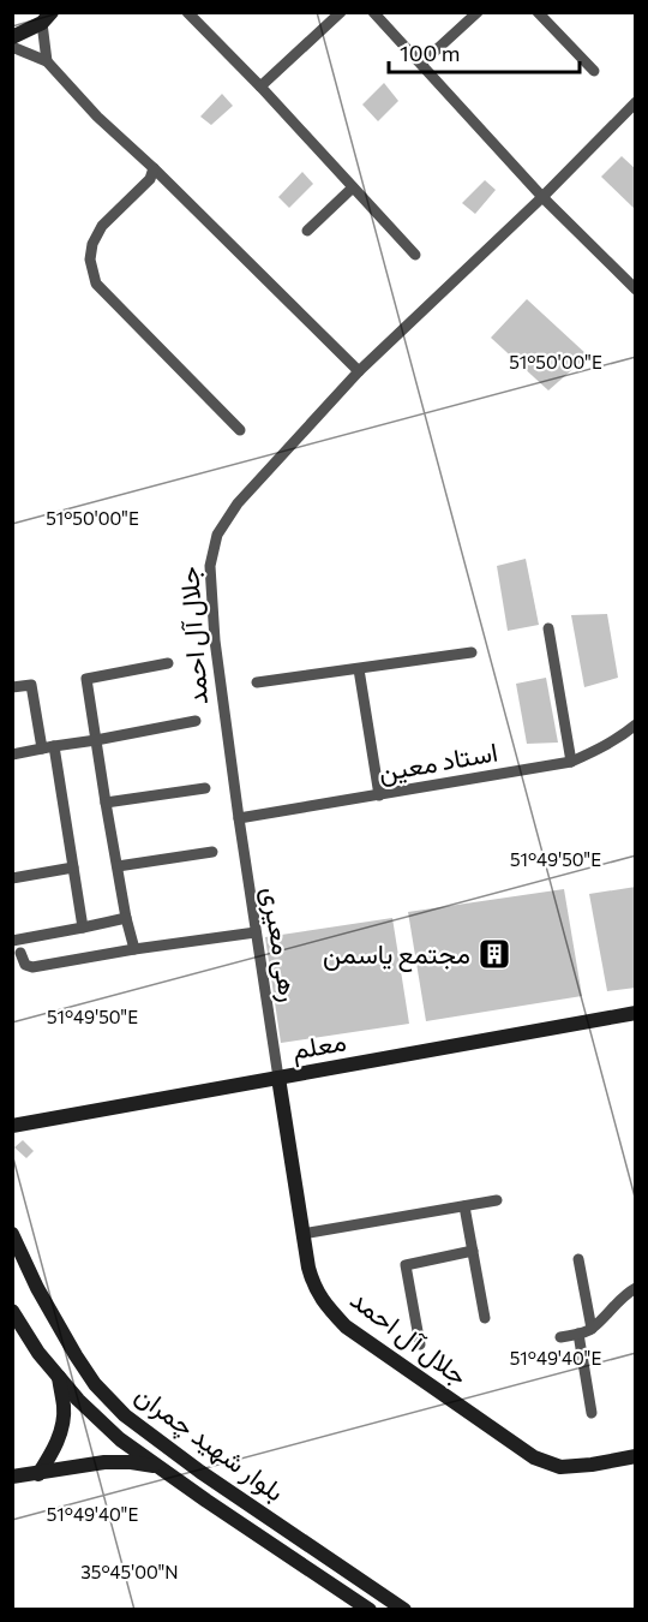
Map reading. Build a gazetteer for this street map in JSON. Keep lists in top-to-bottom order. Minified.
{"streets":{"street":["جلال آل احمد","استاد معین","رهی معیری","معلم","بلوار شهید چمران"]},"crossings":[["جلال آل احمد","استاد معین"],["جلال آل احمد","رهی معیری"],["جلال آل احمد","معلم"],["استاد معین","رهی معیری"],["رهی معیری","معلم"]],"places":{"building":["مجتمع یاسمن"]},"scale_bar":"100 m","coordinates":["51°50'00\"E","51°49'50\"E","51°49'40\"E","35°45'00\"N"]}
